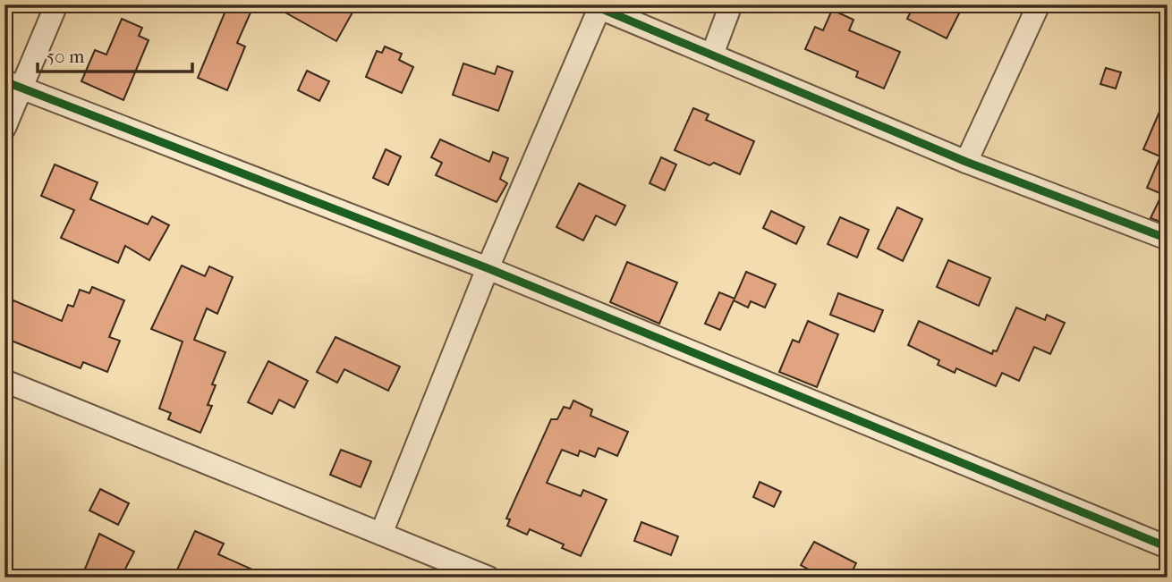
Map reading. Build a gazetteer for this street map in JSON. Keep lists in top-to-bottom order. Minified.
{"scale_bar":"50 m"}
